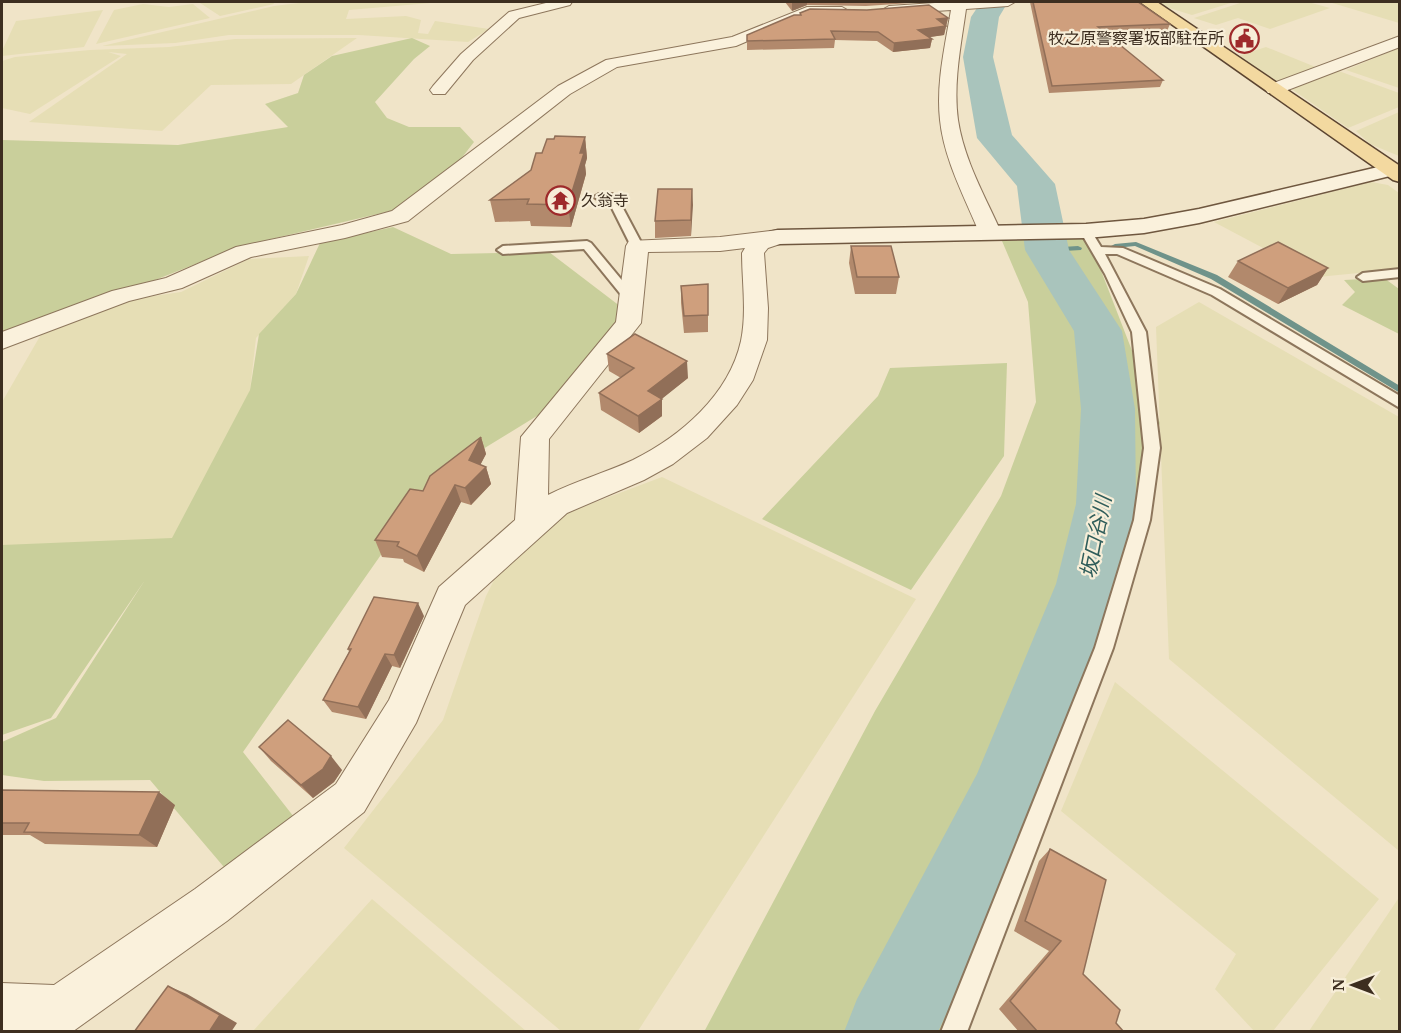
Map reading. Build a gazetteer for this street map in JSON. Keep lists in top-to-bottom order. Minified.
{"water":["坂口谷川"],"places":{"public building":["牧之原警察署坂部駐在所"],"temple":["久翁寺"]},"north":"left"}
